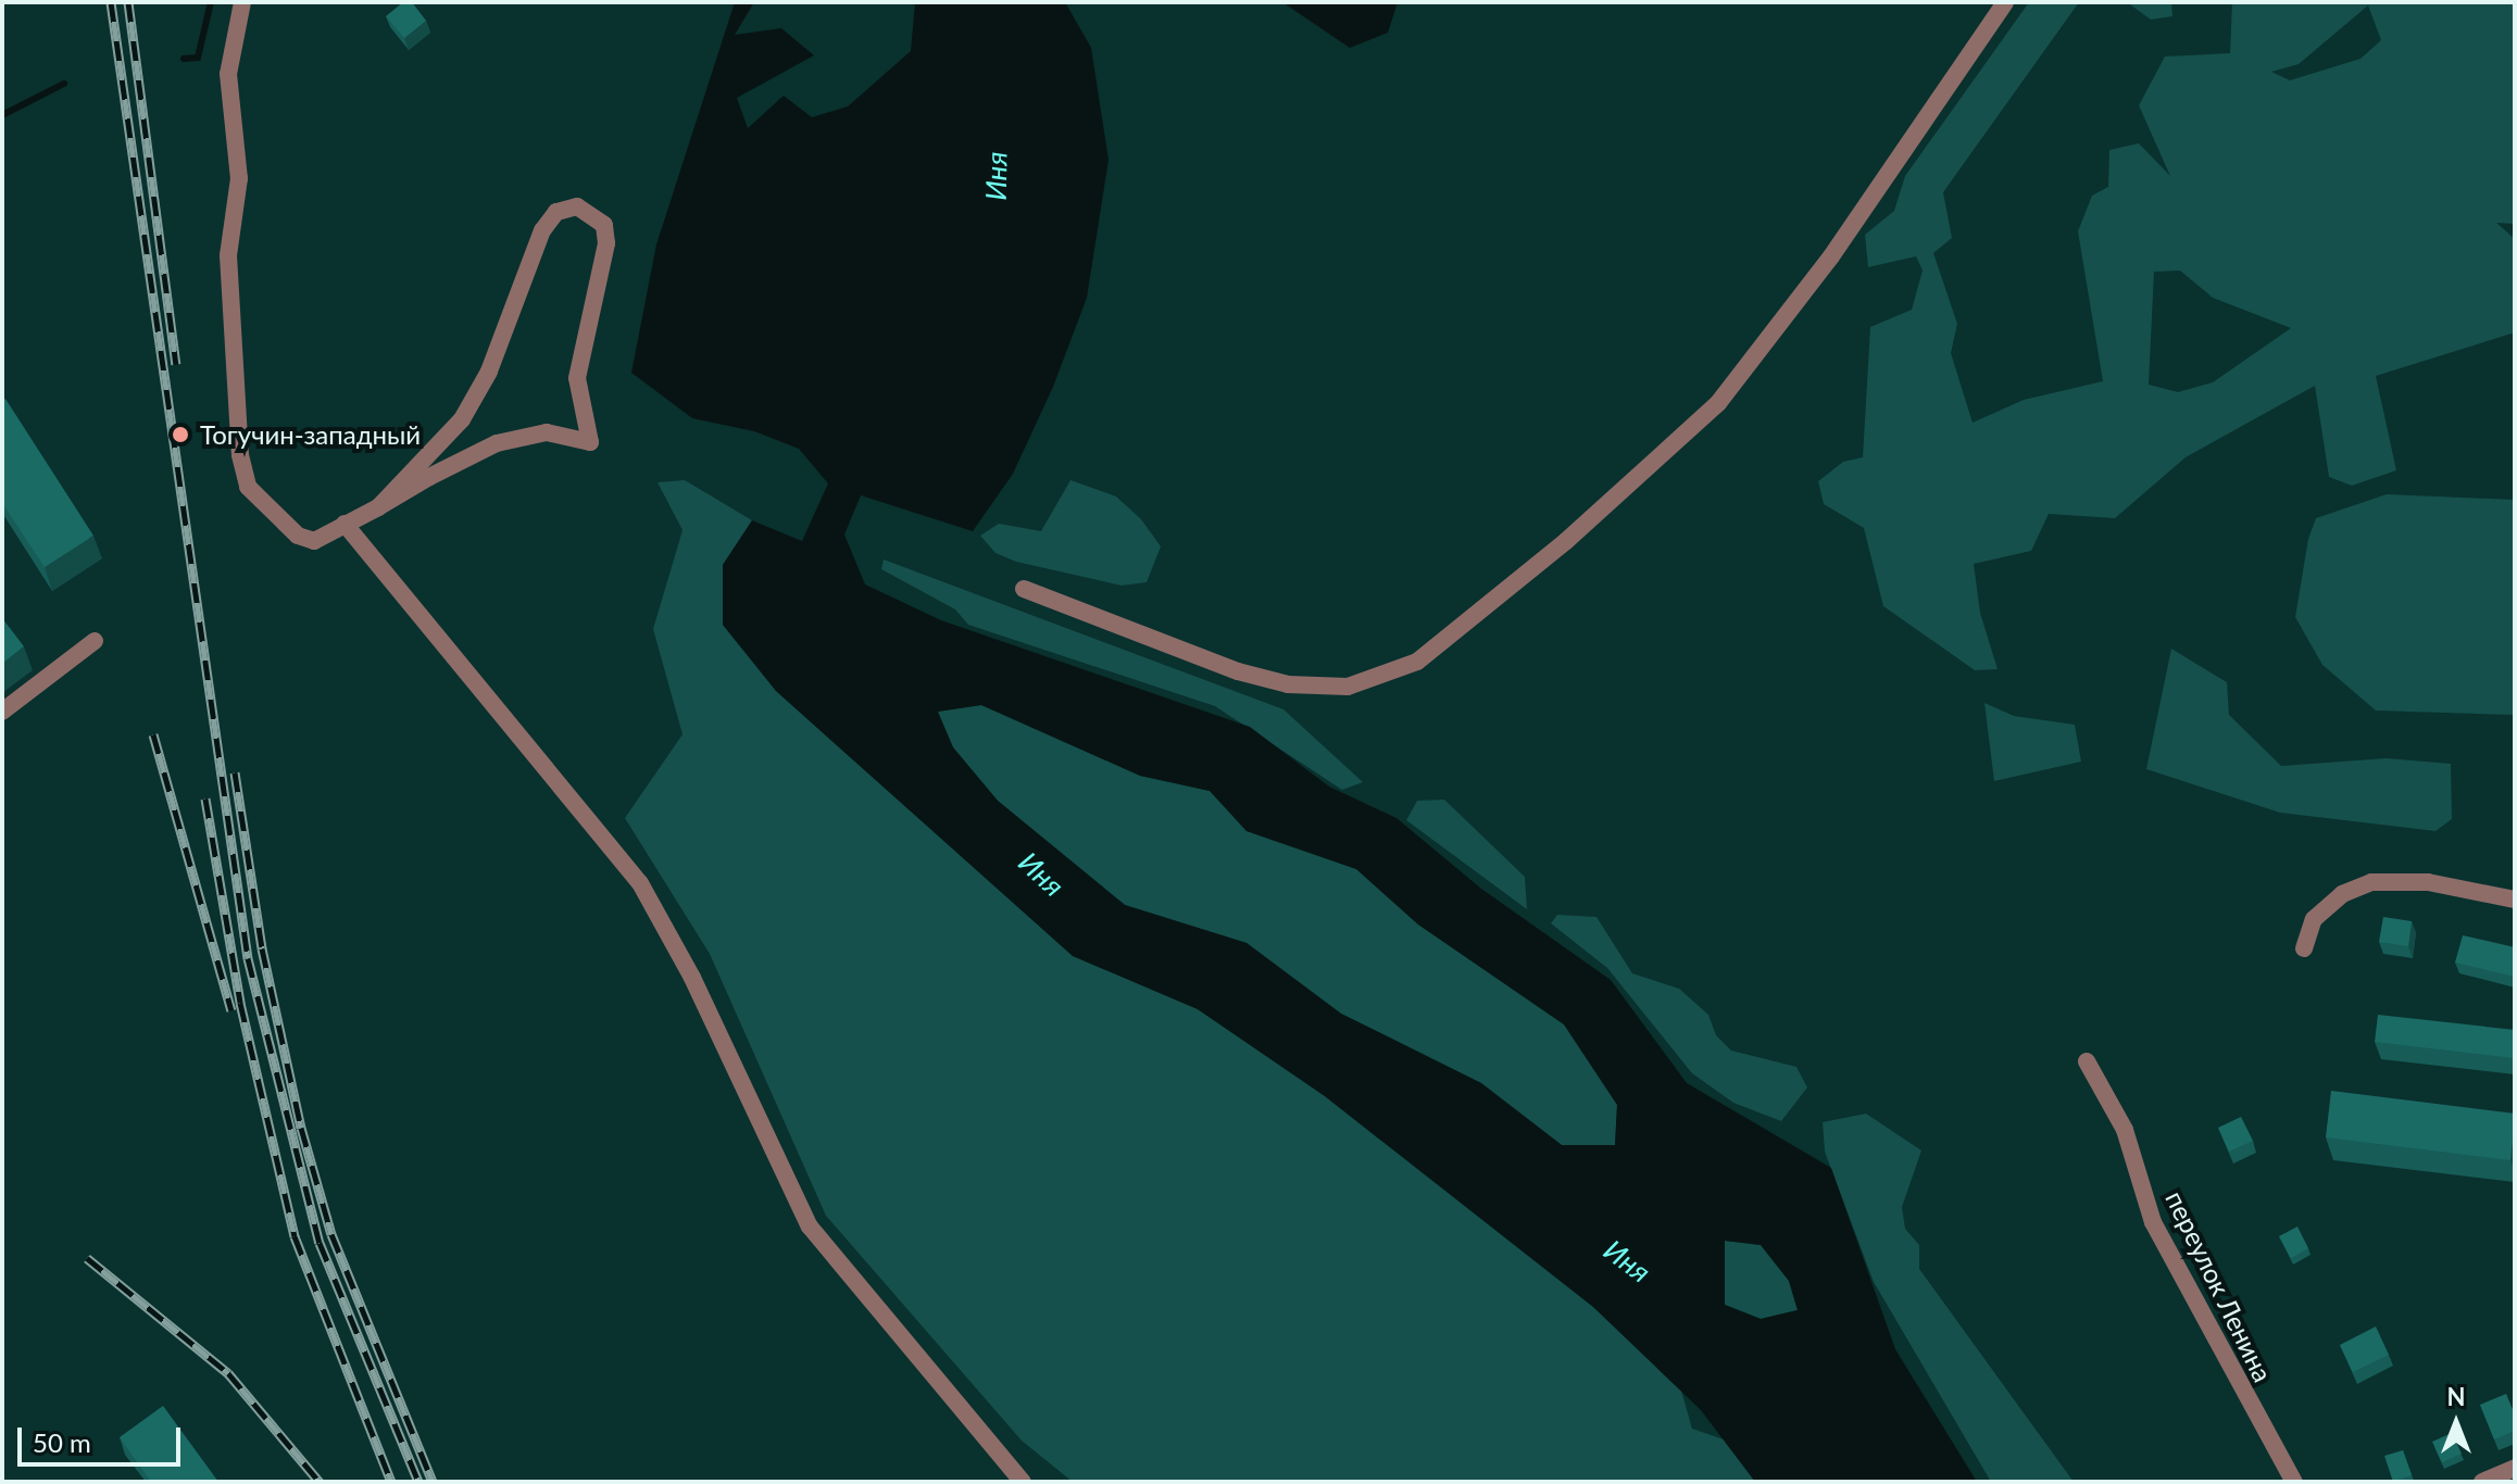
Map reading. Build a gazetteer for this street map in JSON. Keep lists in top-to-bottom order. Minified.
{"streets":{"street":["переулок Ленина"]},"water":["Иня"],"places":["Тогучин-западный"],"scale_bar":"50 m","north":"top"}
